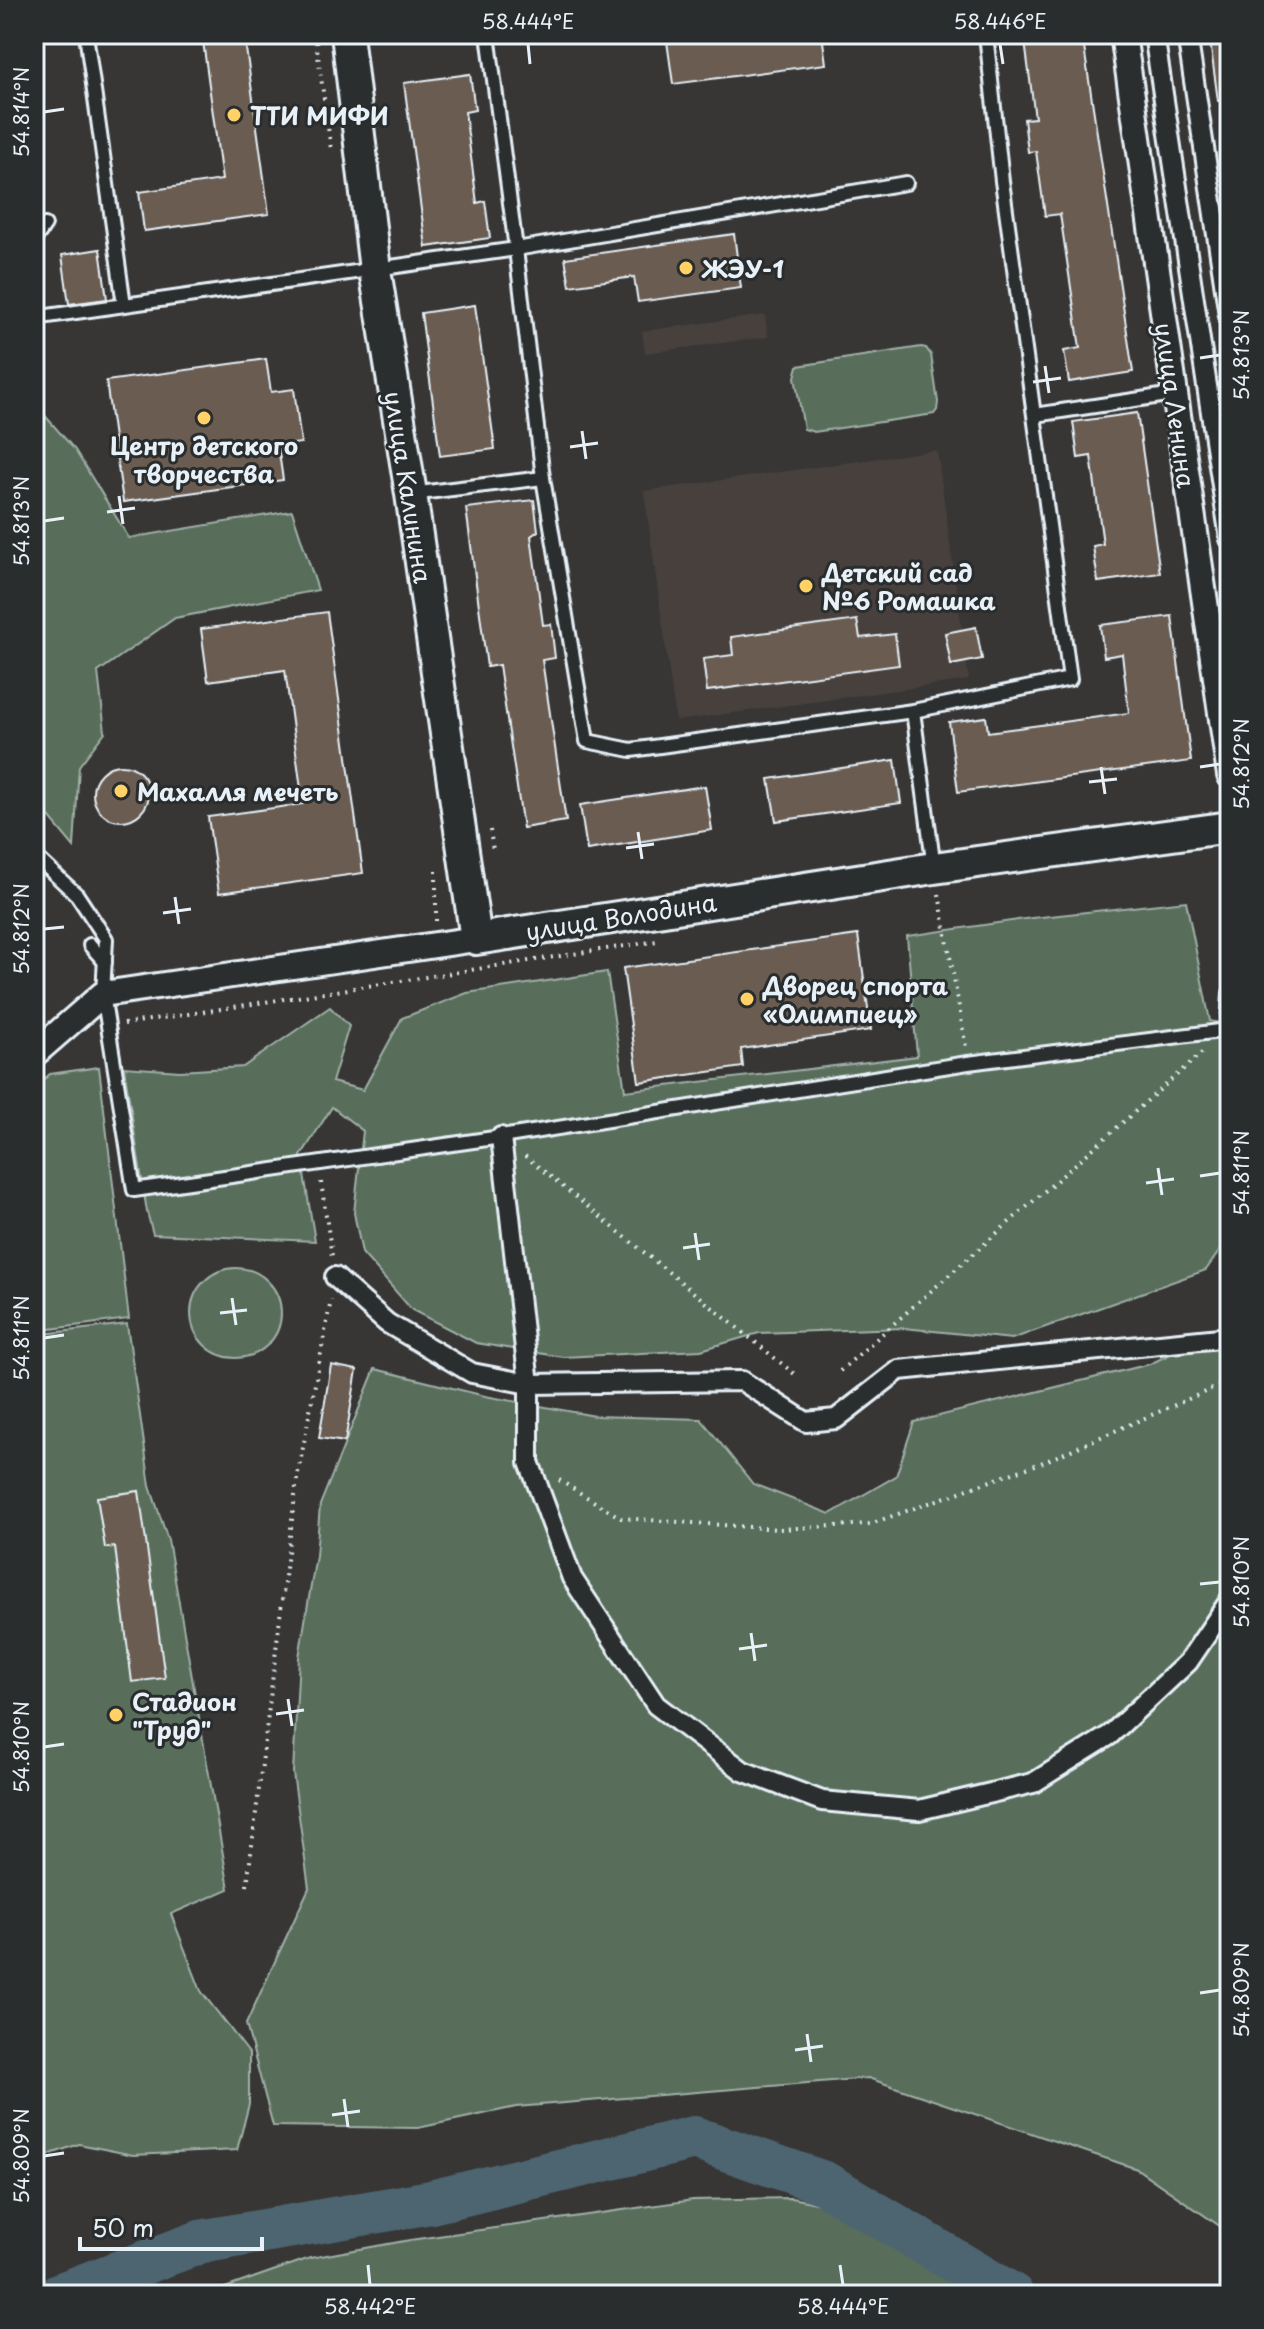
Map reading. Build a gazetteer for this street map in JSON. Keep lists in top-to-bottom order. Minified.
{"streets":{"street":["улица Ленина","улица Калинина","улица Володина"]},"crossings":[["улица Калинина","улица Володина"]],"places":["ТТИ МИФИ","ЖЭУ-1","Центр детского творчества","Детский сад №6 Ромашка","Махалля мечеть","Дворец спорта «Олимпиец»","Стадион \"Труд\""],"scale_bar":"50 m","coordinates":["58.444°E","58.446°E","54.814°N","54.813°N","54.812°N","54.811°N","54.810°N","54.809°N","58.442°E"]}
